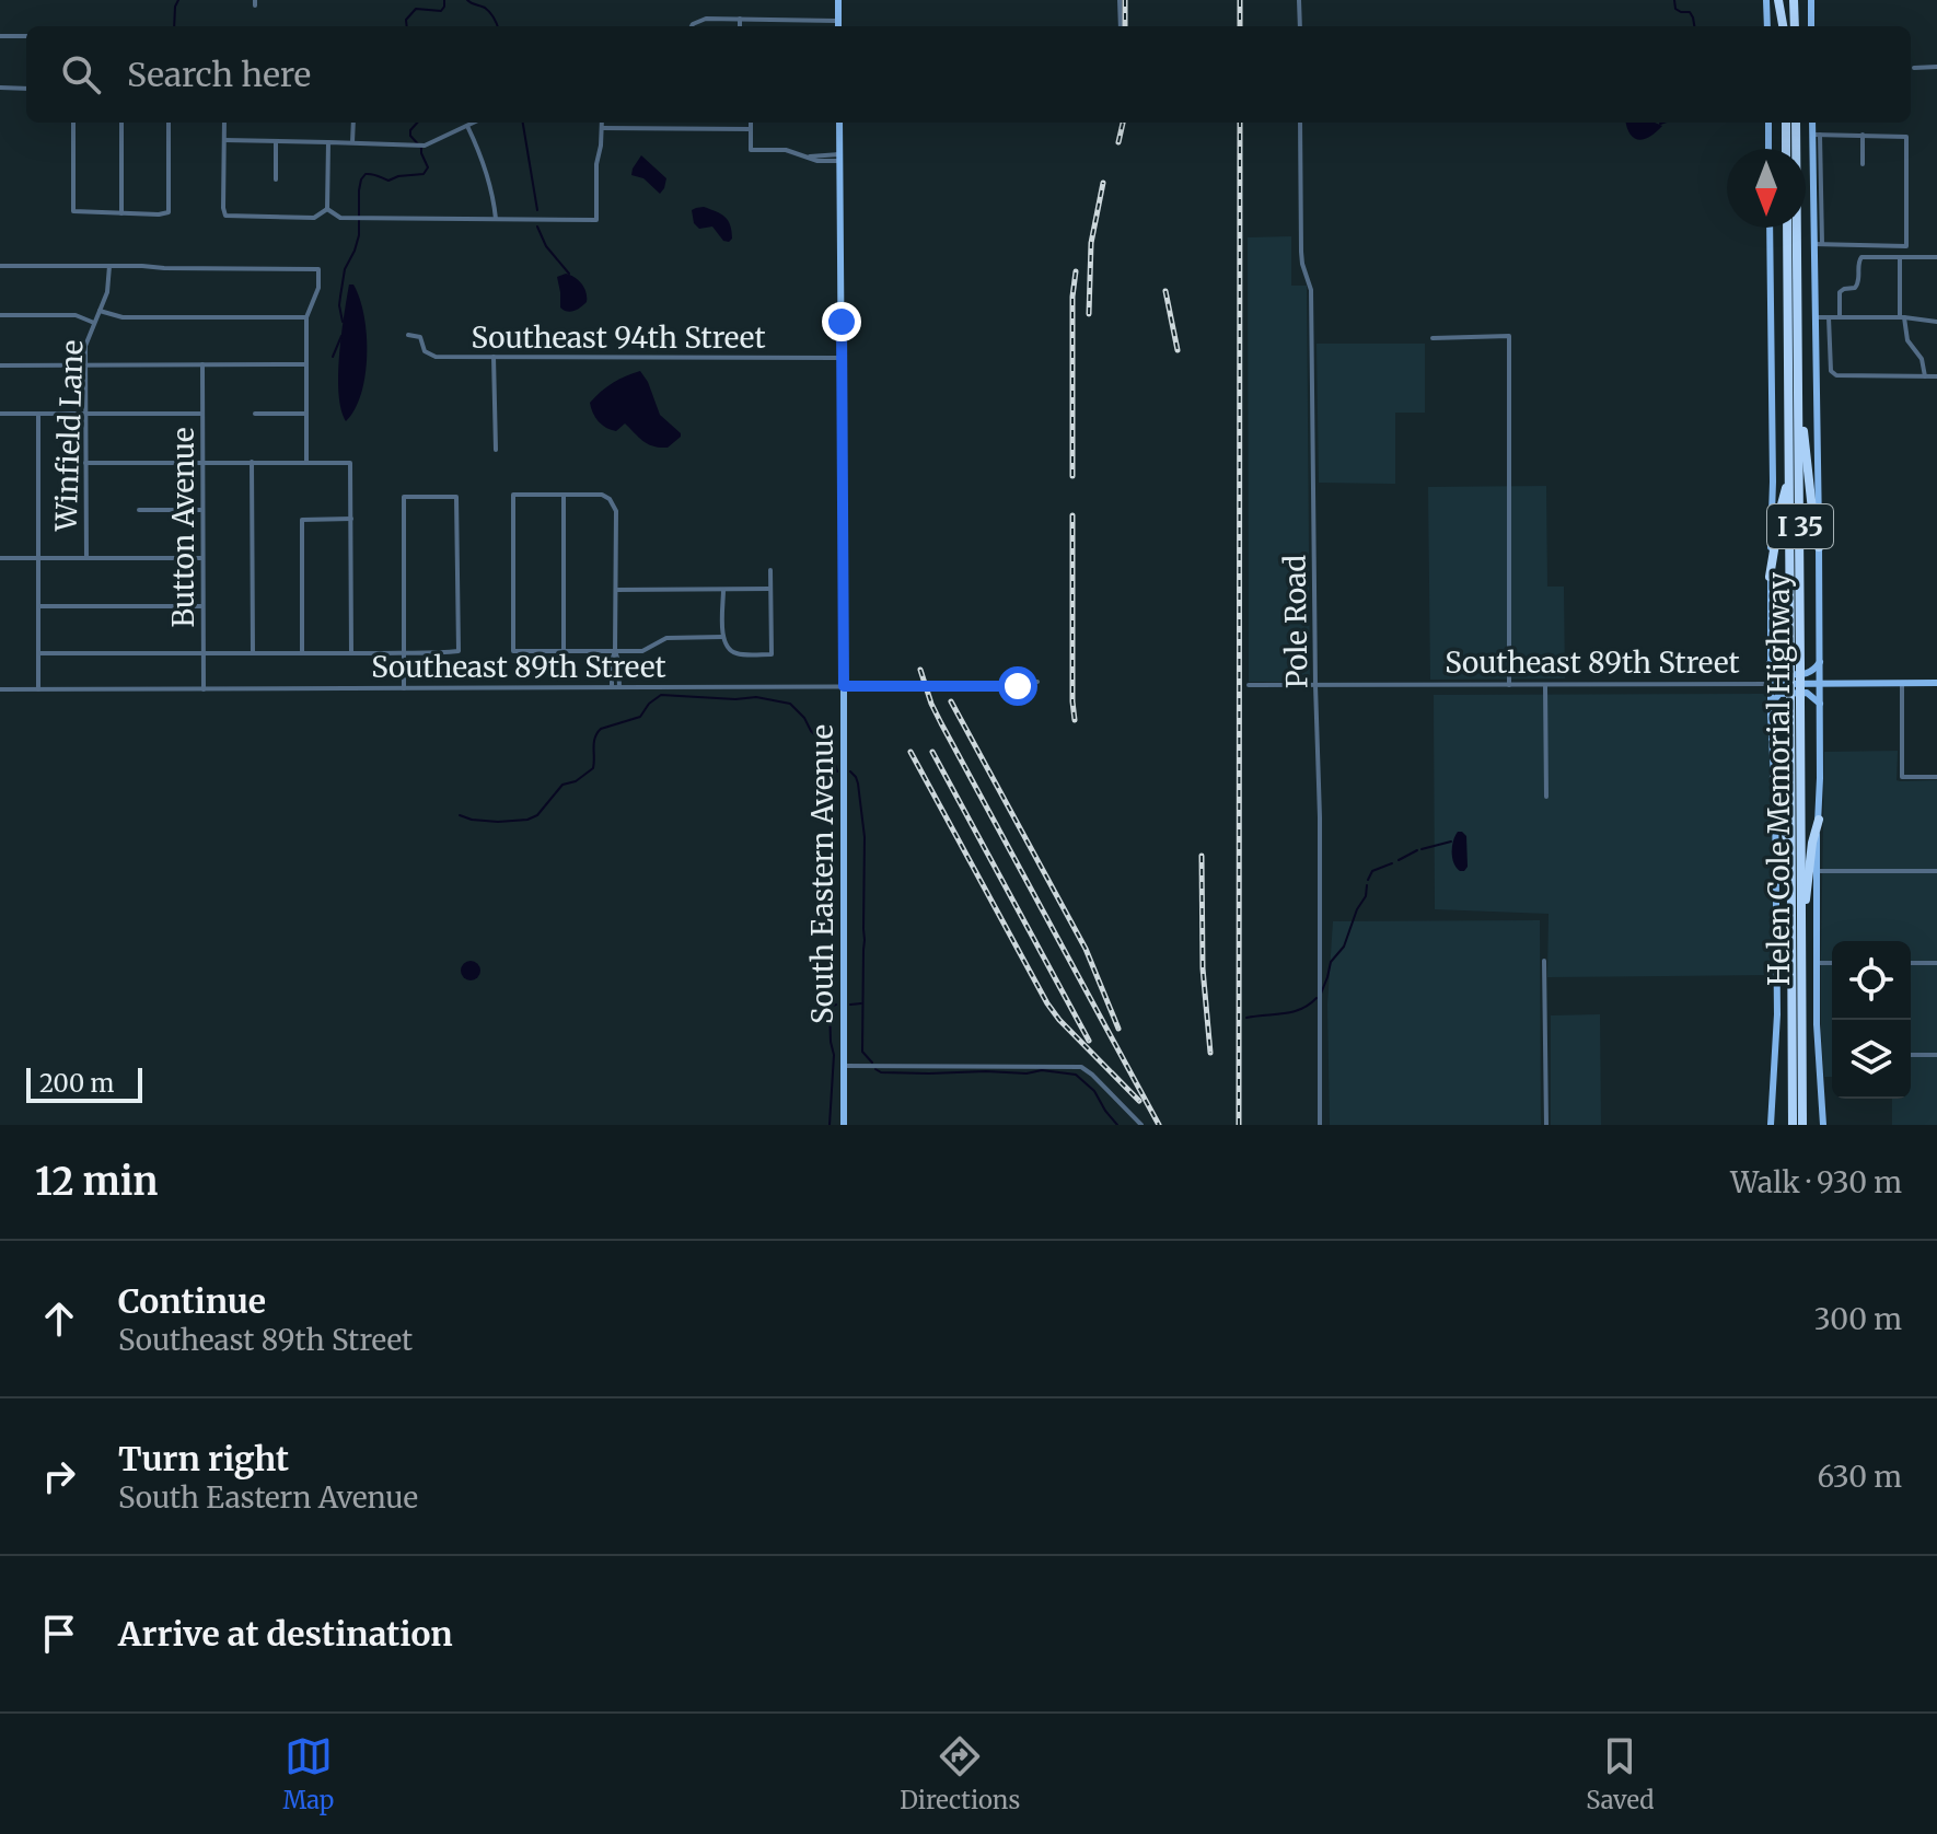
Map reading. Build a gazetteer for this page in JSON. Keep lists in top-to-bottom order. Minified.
{"streets":{"highway":["I 35","Helen Cole Memorial Highway"],"main road":["Southeast 89th Street","South Eastern Avenue"],"street":["Southeast 94th Street","Winfield Lane","Button Avenue","Pole Road"]},"crossings":[["Southeast 94th Street","South Eastern Avenue"],["Button Avenue","Southeast 89th Street"],["Pole Road","Southeast 89th Street"],["Southeast 89th Street","South Eastern Avenue"]],"scale_bar":"200 m","north":"bottom","page":{"search":"Search here","scale":"200 m","heading":["12 min","Walk · 930 m"],"list":[["Continue","Southeast 89th Street","300 m"],["Turn right","South Eastern Avenue","630 m"],"Arrive at destination"],"nav":["Map","Directions","Saved"]}}
